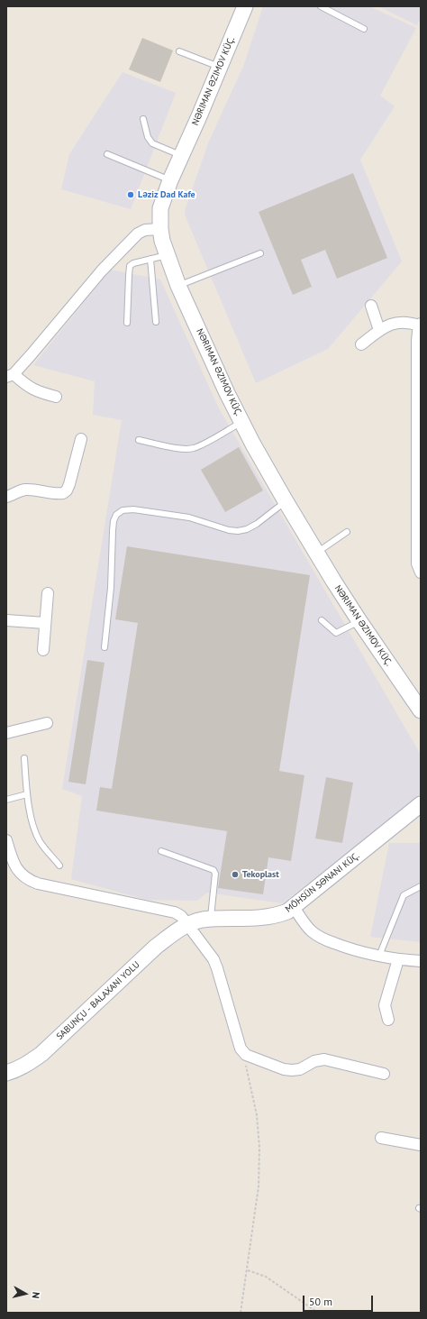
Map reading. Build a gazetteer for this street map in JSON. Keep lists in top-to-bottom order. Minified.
{"streets":{"main road":["NƏRIMAN ƏZIMOV KÜÇ.","MÖHSÜN SƏNANI KÜÇ."]},"places":["Ləziz Dad Kafe","Tekoplast"],"scale_bar":"50 m","north":"right"}
